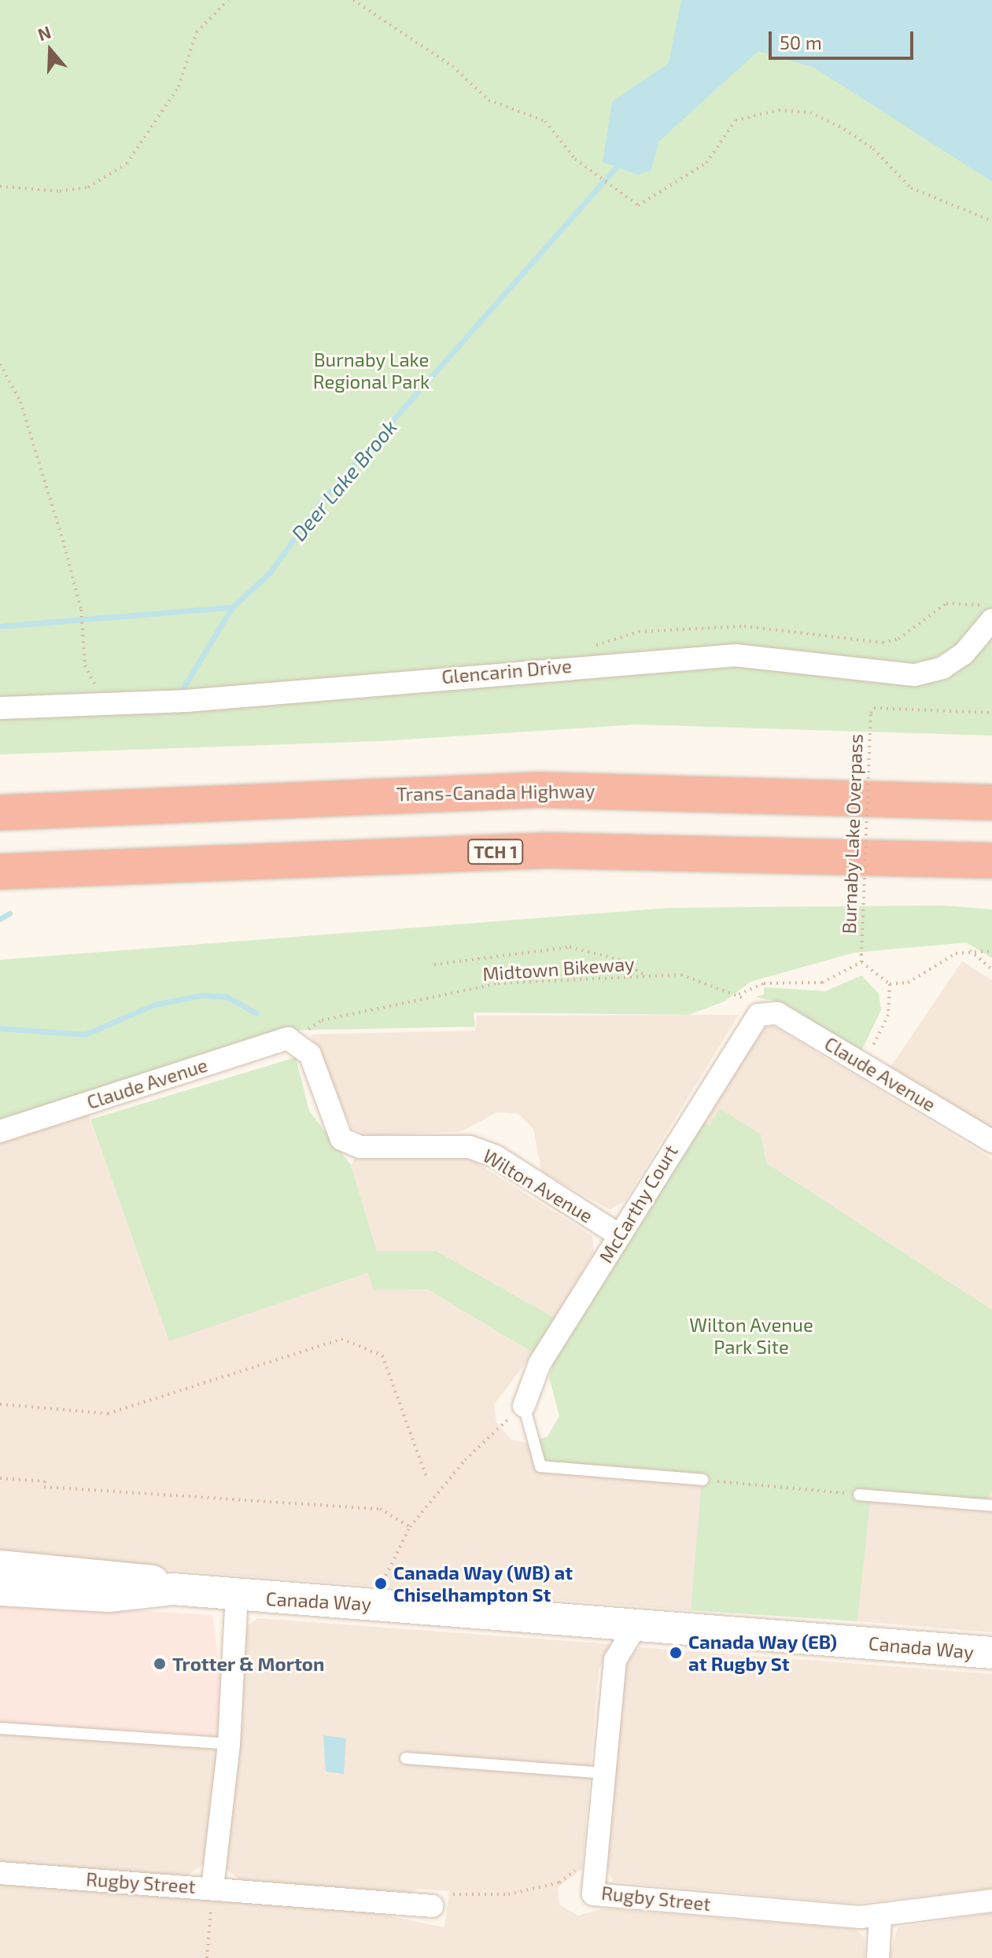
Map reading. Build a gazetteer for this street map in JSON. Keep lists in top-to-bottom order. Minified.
{"streets":{"highway":["Trans-Canada Highway","TCH 1"],"main road":["Canada Way"],"street":["Glencarin Drive","Claude Avenue","Wilton Avenue","McCarthy Court","Rugby Street"],"path":["Burnaby Lake Overpass","Midtown Bikeway"]},"crossings":[["Midtown Bikeway","Claude Avenue"],["Midtown Bikeway","Wilton Avenue"],["Midtown Bikeway","McCarthy Court"],["Claude Avenue","Wilton Avenue"],["Claude Avenue","McCarthy Court"],["Wilton Avenue","McCarthy Court"],["Canada Way","Rugby Street"]],"water":["Deer Lake Brook"],"parks":["Burnaby Lake Regional Park","Wilton Avenue Park Site"],"places":["Canada Way (WB) at Chiselhampton St","Canada Way (EB) at Rugby St","Trotter & Morton"],"scale_bar":"50 m","north":"top"}
